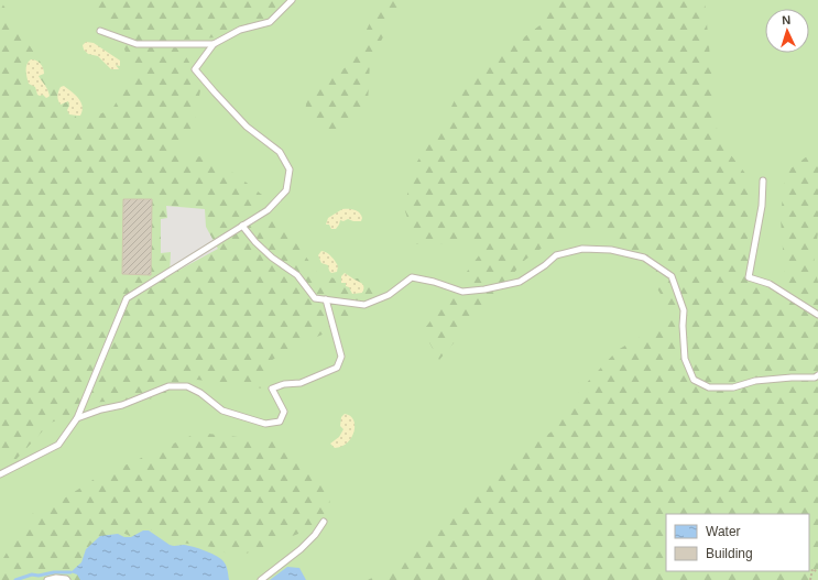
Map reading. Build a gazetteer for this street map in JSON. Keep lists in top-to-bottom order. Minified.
{"legend":["Water","Building"],"north":"top"}
